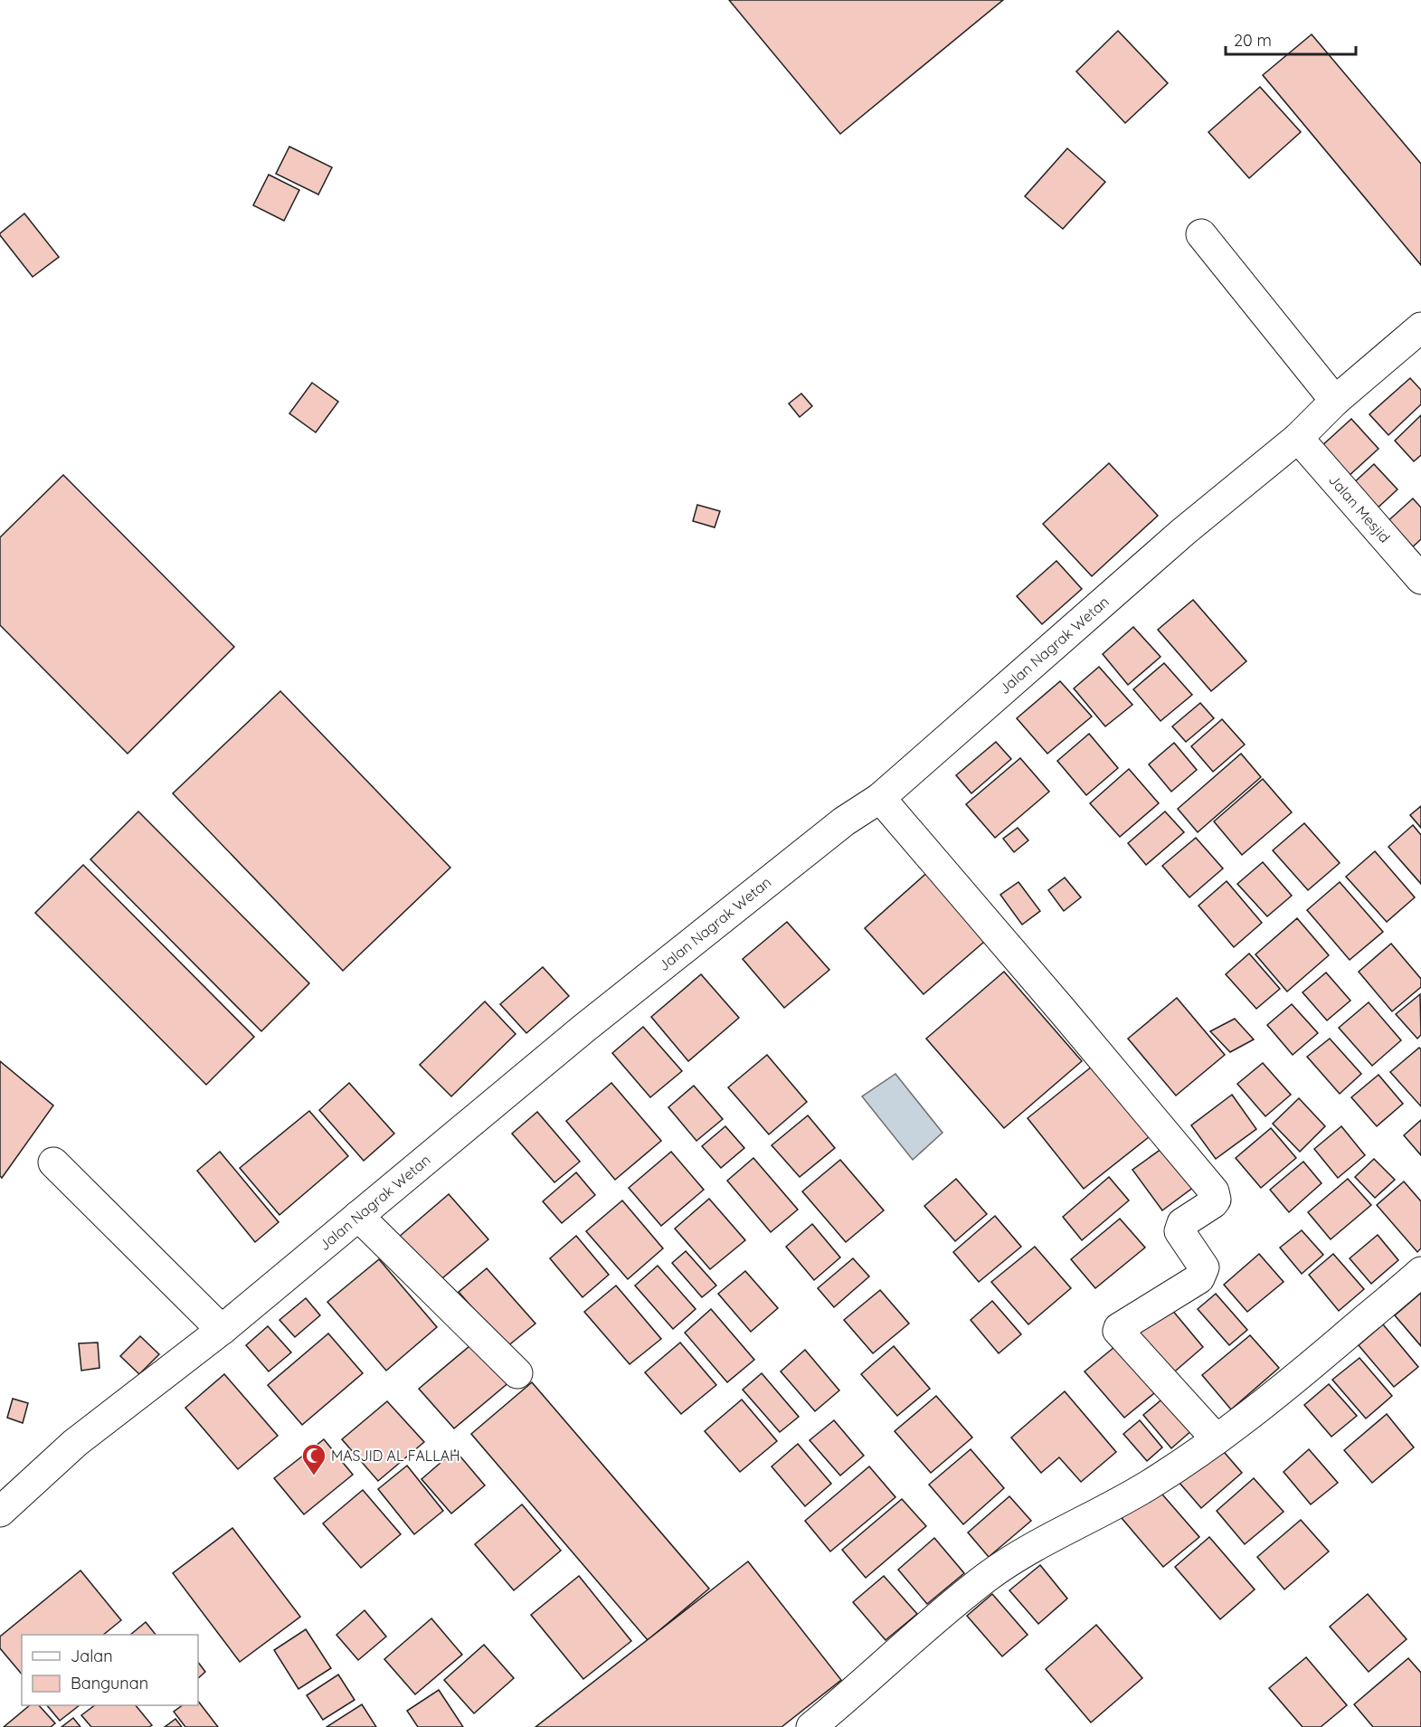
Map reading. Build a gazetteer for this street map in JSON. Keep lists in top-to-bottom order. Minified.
{"streets":{"street":["Jalan Mesjid","Jalan Nagrak Wetan"]},"crossings":[["Jalan Mesjid","Jalan Nagrak Wetan"]],"places":{"mosque":["MASJID AL FALLAH"]},"legend":["Jalan","Bangunan"],"scale_bar":"20 m"}
